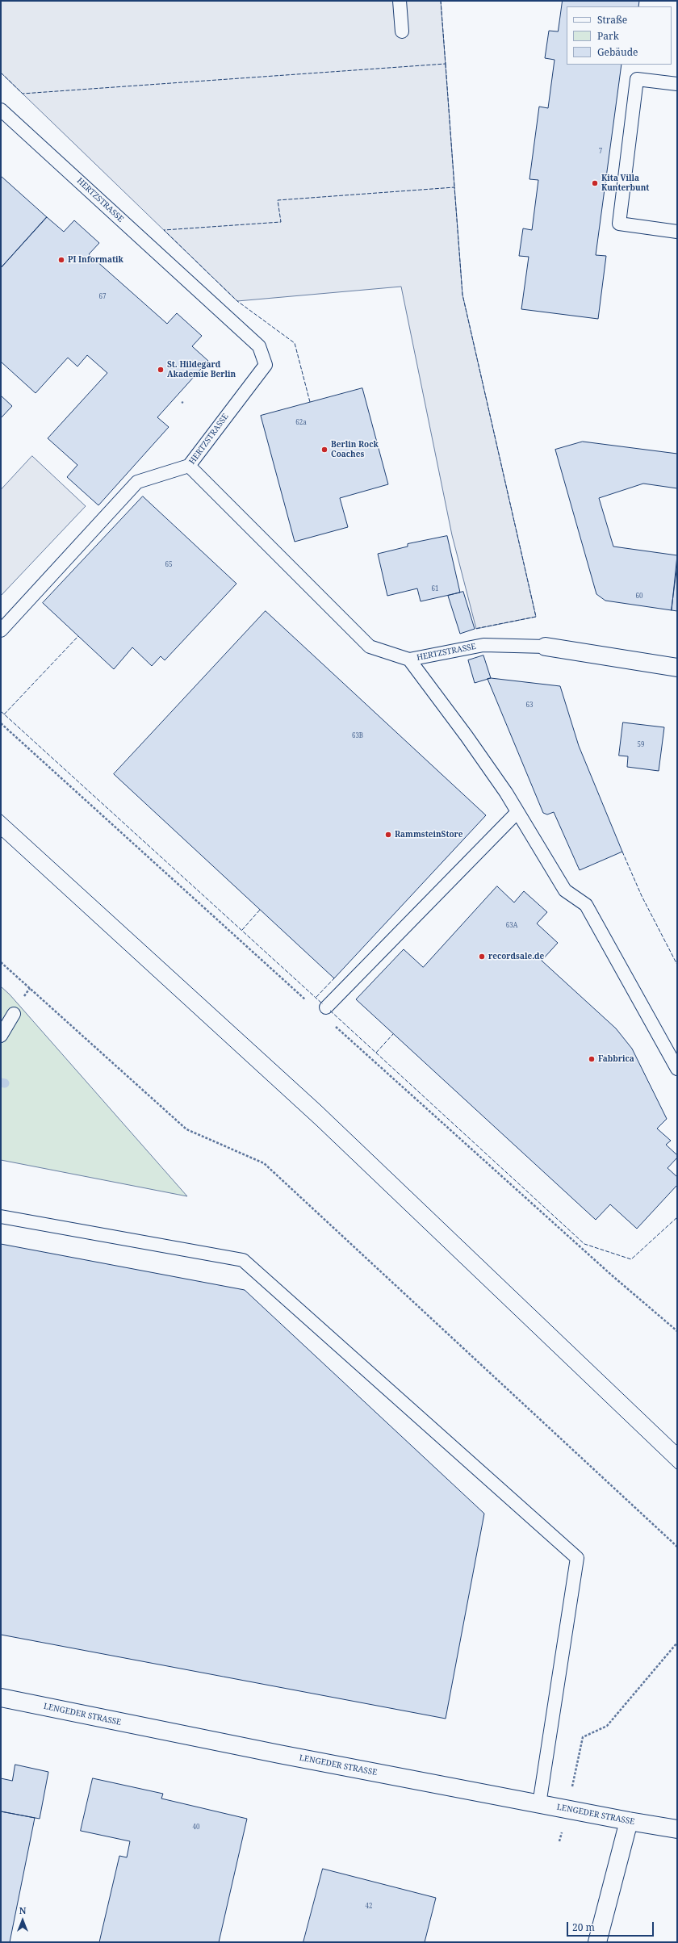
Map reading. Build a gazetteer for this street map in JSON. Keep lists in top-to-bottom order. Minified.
{"streets":{"street":["HERTZSTRASSE","LENGEDER STRASSE"]},"places":["Kita Villa Kunterbunt","PI Informatik","St. Hildegard Akademie Berlin","Berlin Rock Coaches","RammsteinStore","recordsale.de","Fabbrica"],"house_numbers":["7","67","62a","65","61","60","63","63B","59","63A","40","42"],"legend":["Straße","Park","Gebäude"],"scale_bar":"20 m","north":"top"}
